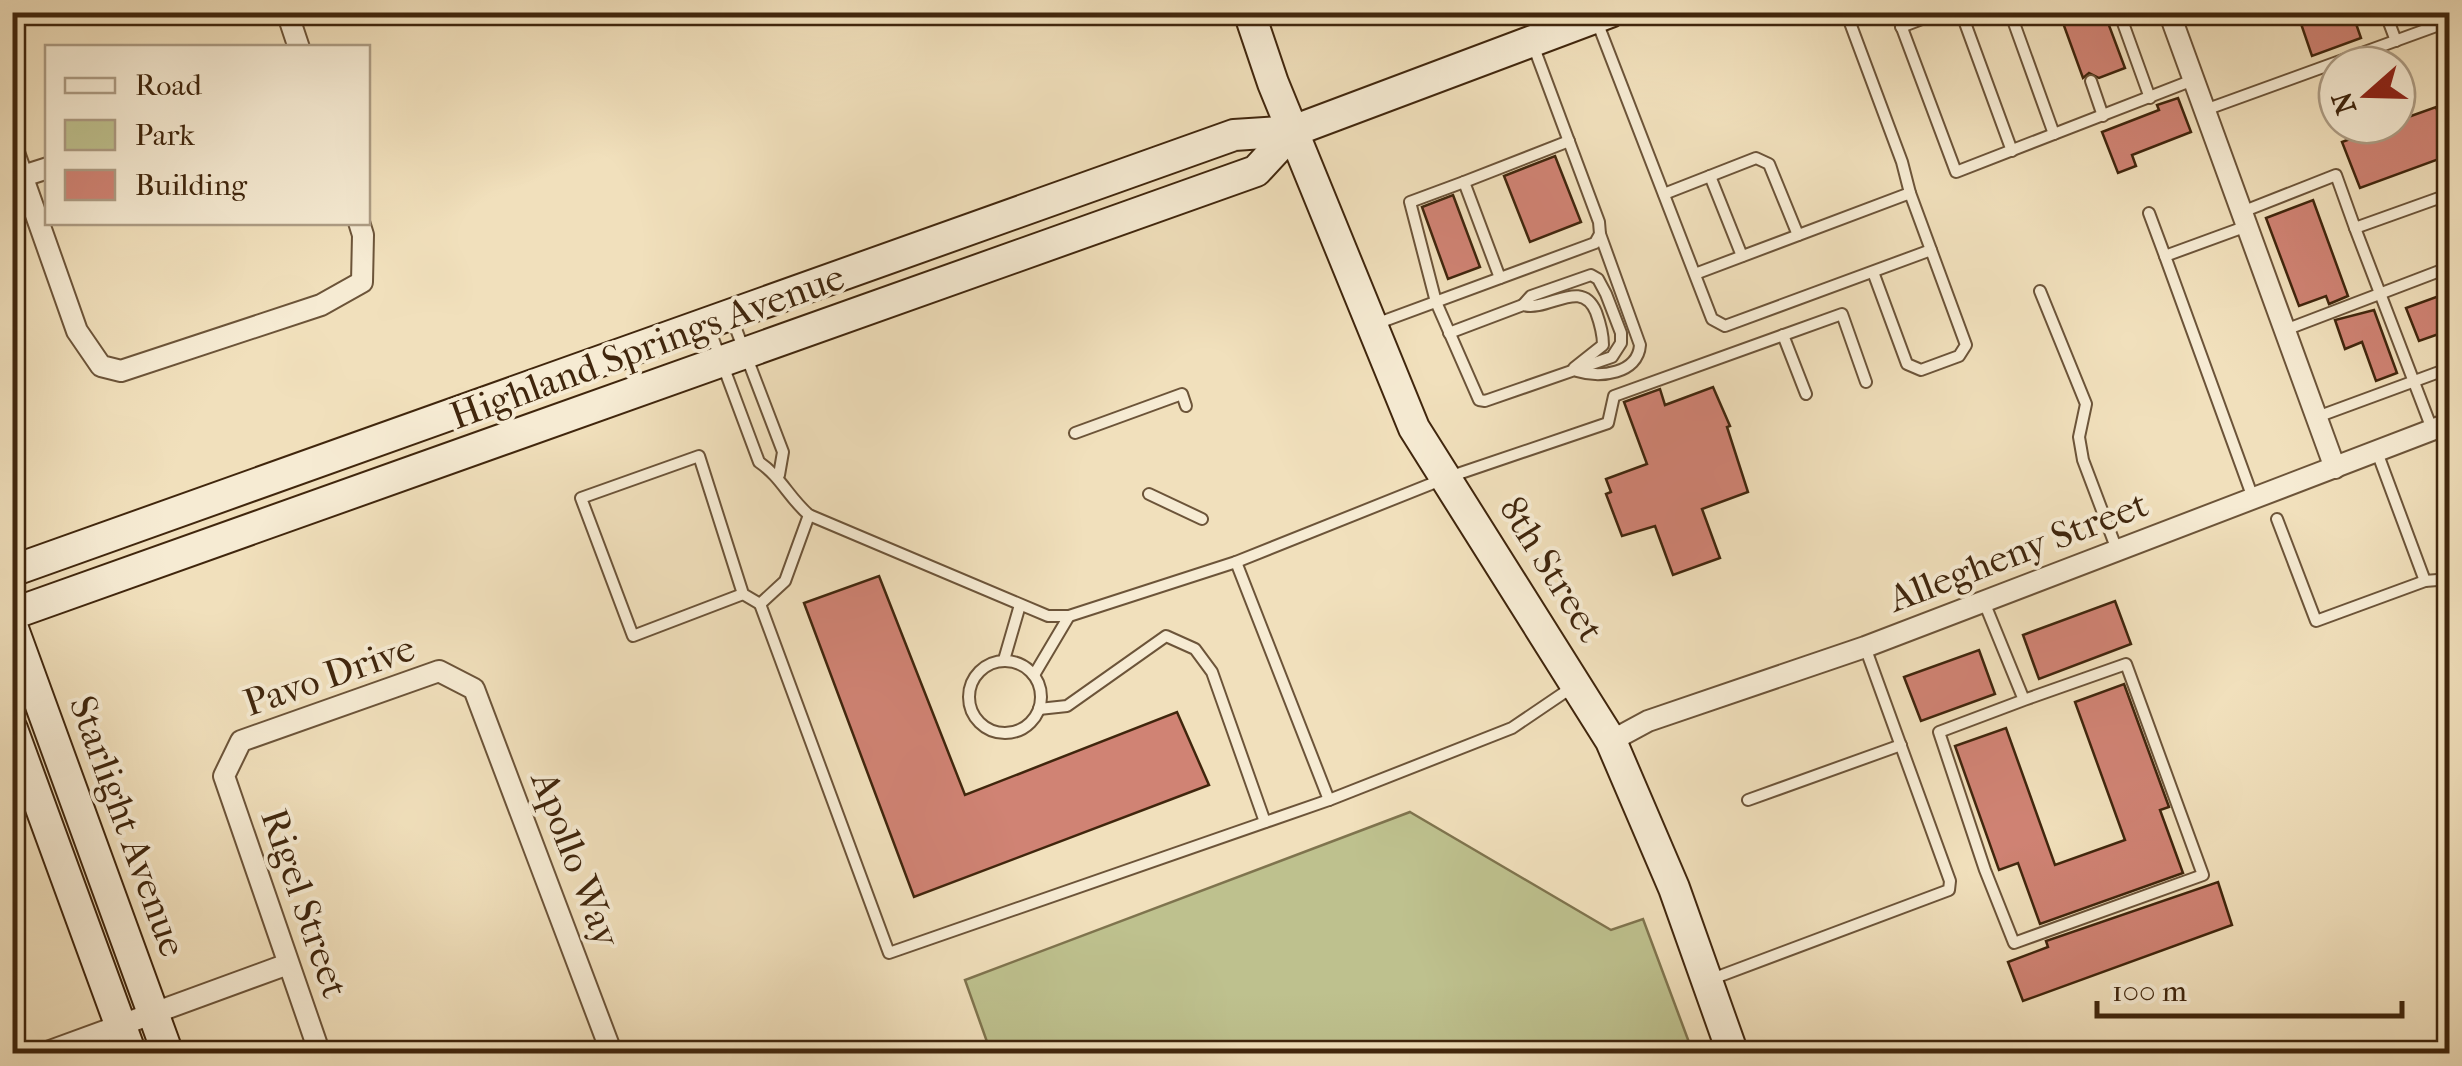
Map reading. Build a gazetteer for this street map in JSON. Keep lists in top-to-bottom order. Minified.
{"streets":{"main road":["Highland Springs Avenue","8th Street","Starlight Avenue"],"street":["Allegheny Street","Pavo Drive","Apollo Way","Rigel Street"]},"crossings":[["Highland Springs Avenue","8th Street"],["Allegheny Street","8th Street"],["Pavo Drive","Apollo Way"],["Pavo Drive","Rigel Street"]],"legend":["Road","Park","Building"],"scale_bar":"100 m","north":"left"}
